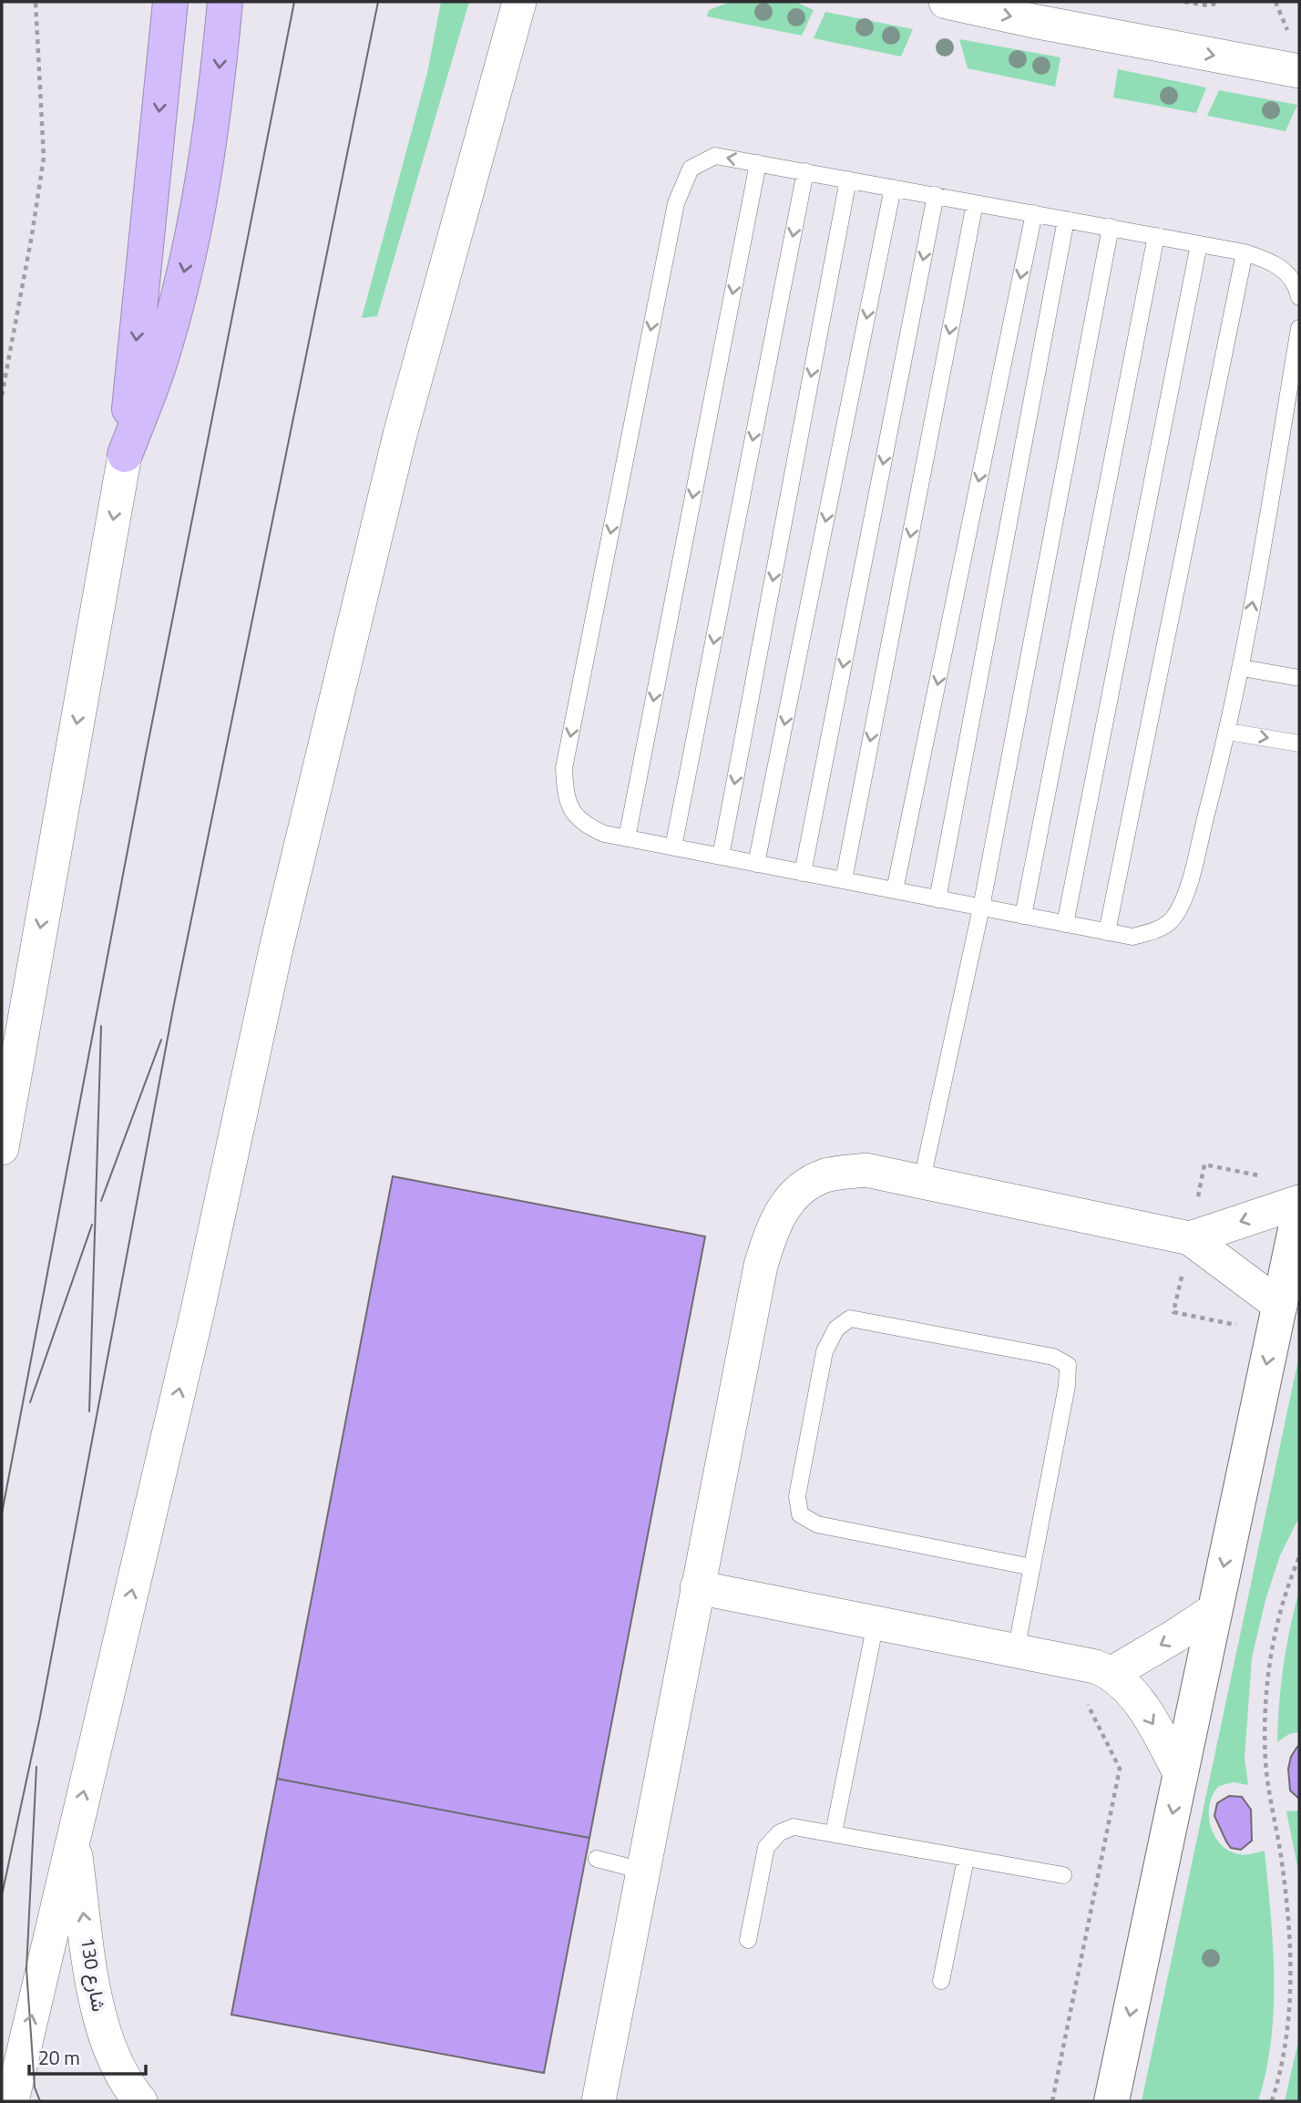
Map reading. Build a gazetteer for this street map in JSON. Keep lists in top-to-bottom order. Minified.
{"streets":{"street":["شارع 130"]},"one_way":["شارع 130"],"scale_bar":"20 m"}
